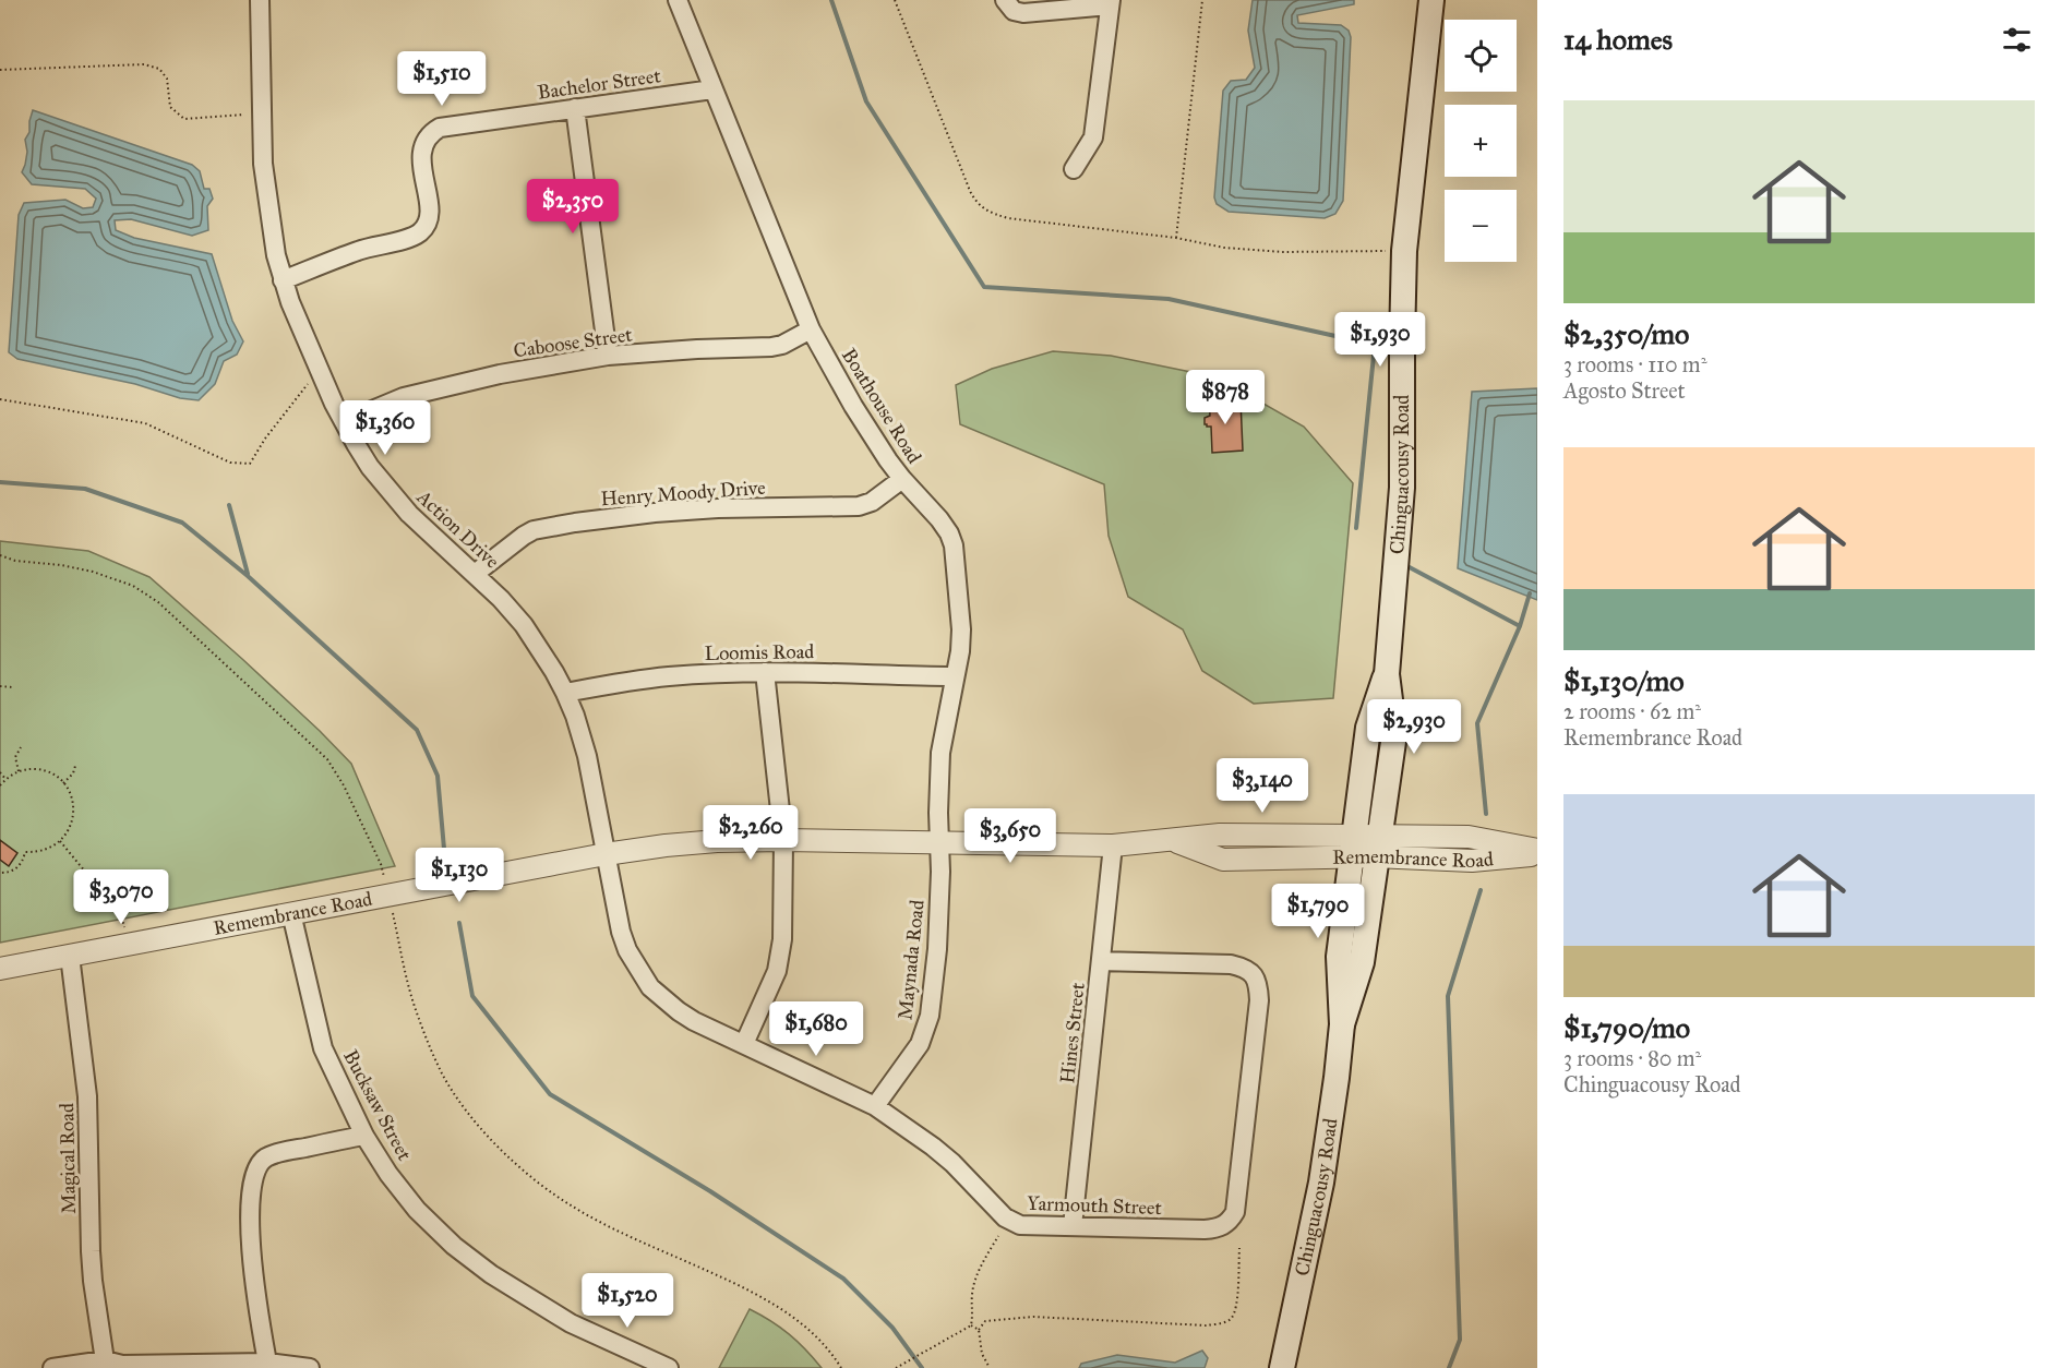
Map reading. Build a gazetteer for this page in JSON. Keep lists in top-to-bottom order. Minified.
{"streets":{"main road":["Chinguacousy Road"],"street":["Bachelor Street","Caboose Street","Boathouse Road","Henry Moody Drive","Action Drive","Loomis Road","Remembrance Road","Maynada Road","Hines Street","Bucksaw Street","Magical Road","Yarmouth Street"]},"crossings":[["Bachelor Street","Boathouse Road"],["Bachelor Street","Action Drive"],["Caboose Street","Boathouse Road"],["Caboose Street","Action Drive"],["Boathouse Road","Henry Moody Drive"],["Boathouse Road","Loomis Road"],["Boathouse Road","Remembrance Road"],["Boathouse Road","Maynada Road"],["Chinguacousy Road","Remembrance Road"],["Henry Moody Drive","Action Drive"],["Action Drive","Loomis Road"],["Action Drive","Remembrance Road"],["Action Drive","Yarmouth Street"],["Remembrance Road","Maynada Road"],["Remembrance Road","Hines Street"],["Remembrance Road","Bucksaw Street"],["Remembrance Road","Magical Road"],["Remembrance Road","Yarmouth Street"],["Maynada Road","Yarmouth Street"],["Hines Street","Yarmouth Street"]],"page":{"heading":"14 homes","map_buttons":["+","−"],"price":["$1,510","$2,350","$1,930","$878","$1,360","$2,930","$3,140","$2,260","$3,650","$1,130","$3,070","$1,790","$1,680","$1,520"],"list":[{"name":"$2,350/mo","note":"3 rooms · 110 m² · Agosto Street"},{"name":"$1,130/mo","note":"2 rooms · 62 m² · Remembrance Road"},{"name":"$1,790/mo","note":"3 rooms · 80 m² · Chinguacousy Road"}]}}
